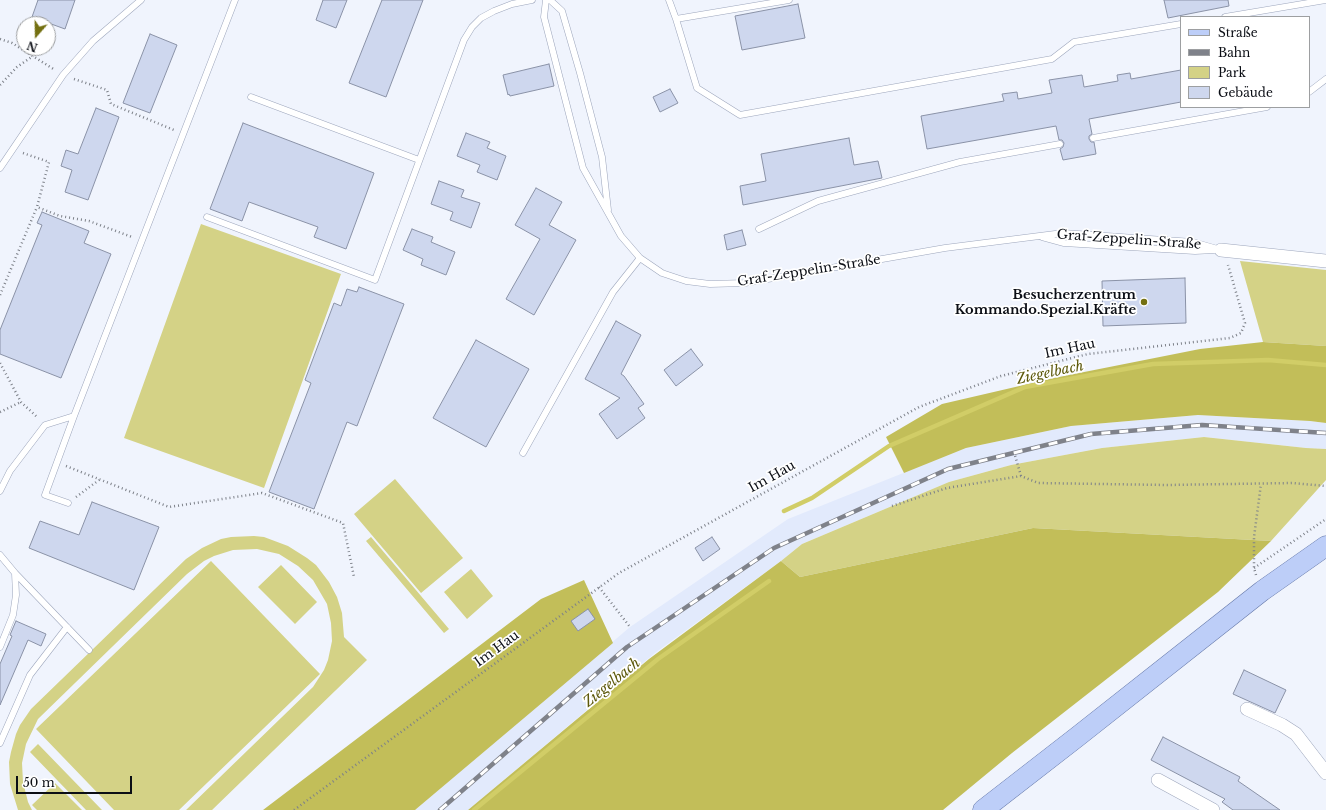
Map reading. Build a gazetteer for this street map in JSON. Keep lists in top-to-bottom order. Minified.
{"streets":{"street":["Graf-Zeppelin-Straße"],"path":["Im Hau"]},"crossings":[["Graf-Zeppelin-Straße","Im Hau"]],"water":["Ziegelbach"],"places":["Besucherzentrum Kommando.Spezial.Kräfte"],"legend":["Straße","Bahn","Park","Gebäude"],"scale_bar":"50 m","north":"bottom"}
